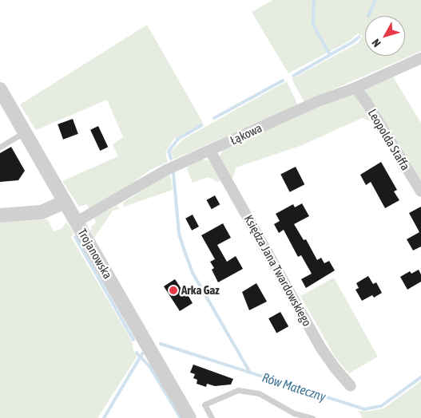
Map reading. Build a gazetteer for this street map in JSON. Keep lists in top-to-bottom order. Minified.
{"streets":{"street":["Łąkowa","Leopolda Staffa","Trojanowska","Księdza Jana Twardowskiego"]},"crossings":[["Łąkowa","Leopolda Staffa"],["Łąkowa","Trojanowska"],["Łąkowa","Księdza Jana Twardowskiego"]],"water":["Rów Mateczny"],"places":["Arka Gaz"],"north":"bottom left"}
